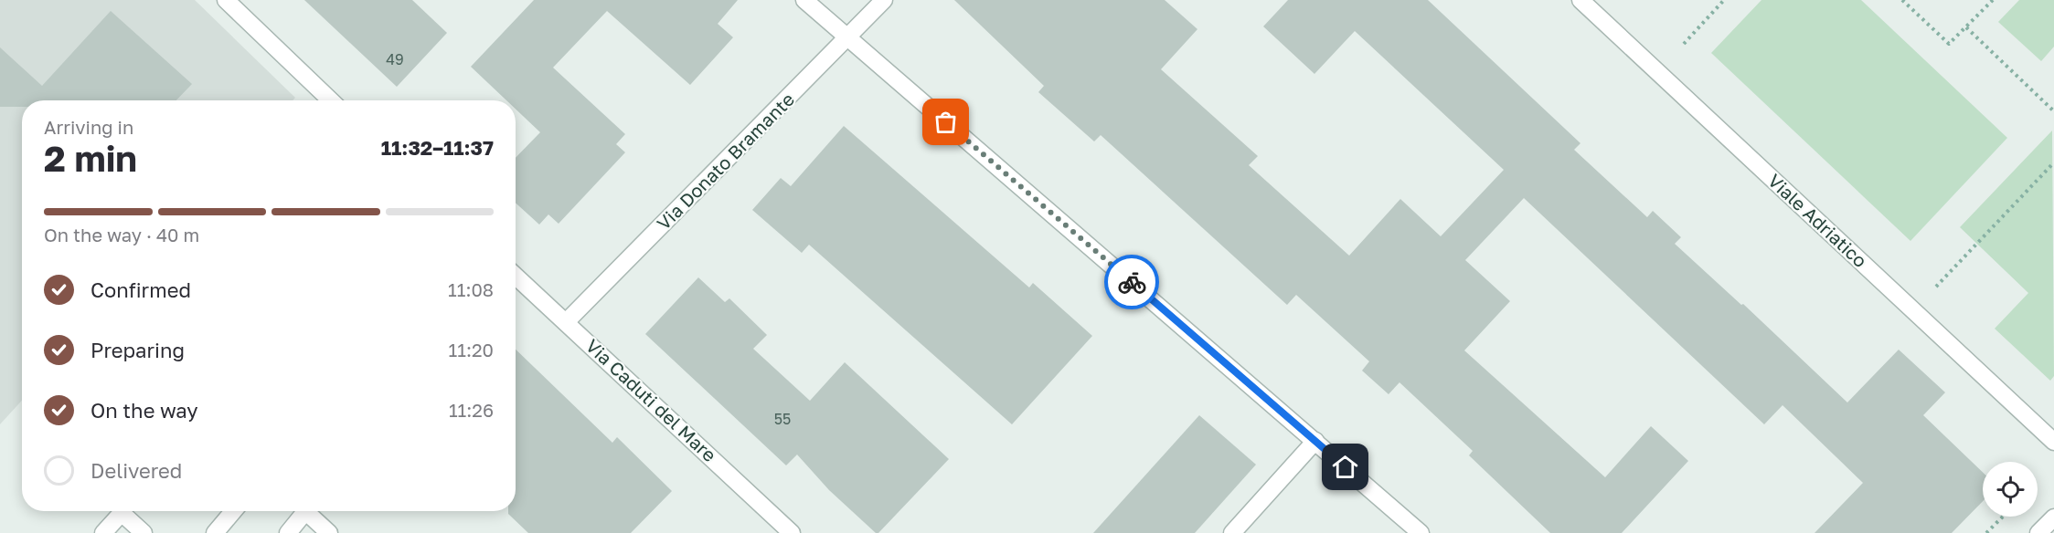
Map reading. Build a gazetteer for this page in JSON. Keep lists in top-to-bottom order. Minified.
{"streets":{"street":["Via Donato Bramante","Viale Adriatico","Via Caduti del Mare"]},"crossings":[["Via Donato Bramante","Via Caduti del Mare"]],"house_numbers":["49","55"],"page":{"heading":["2 min","Arriving in","11:32–11:37"],"bar":"On the way · 40 m","list":[["Confirmed","11:08"],["Preparing","11:20"],["On the way","11:26"],"Delivered"]}}
